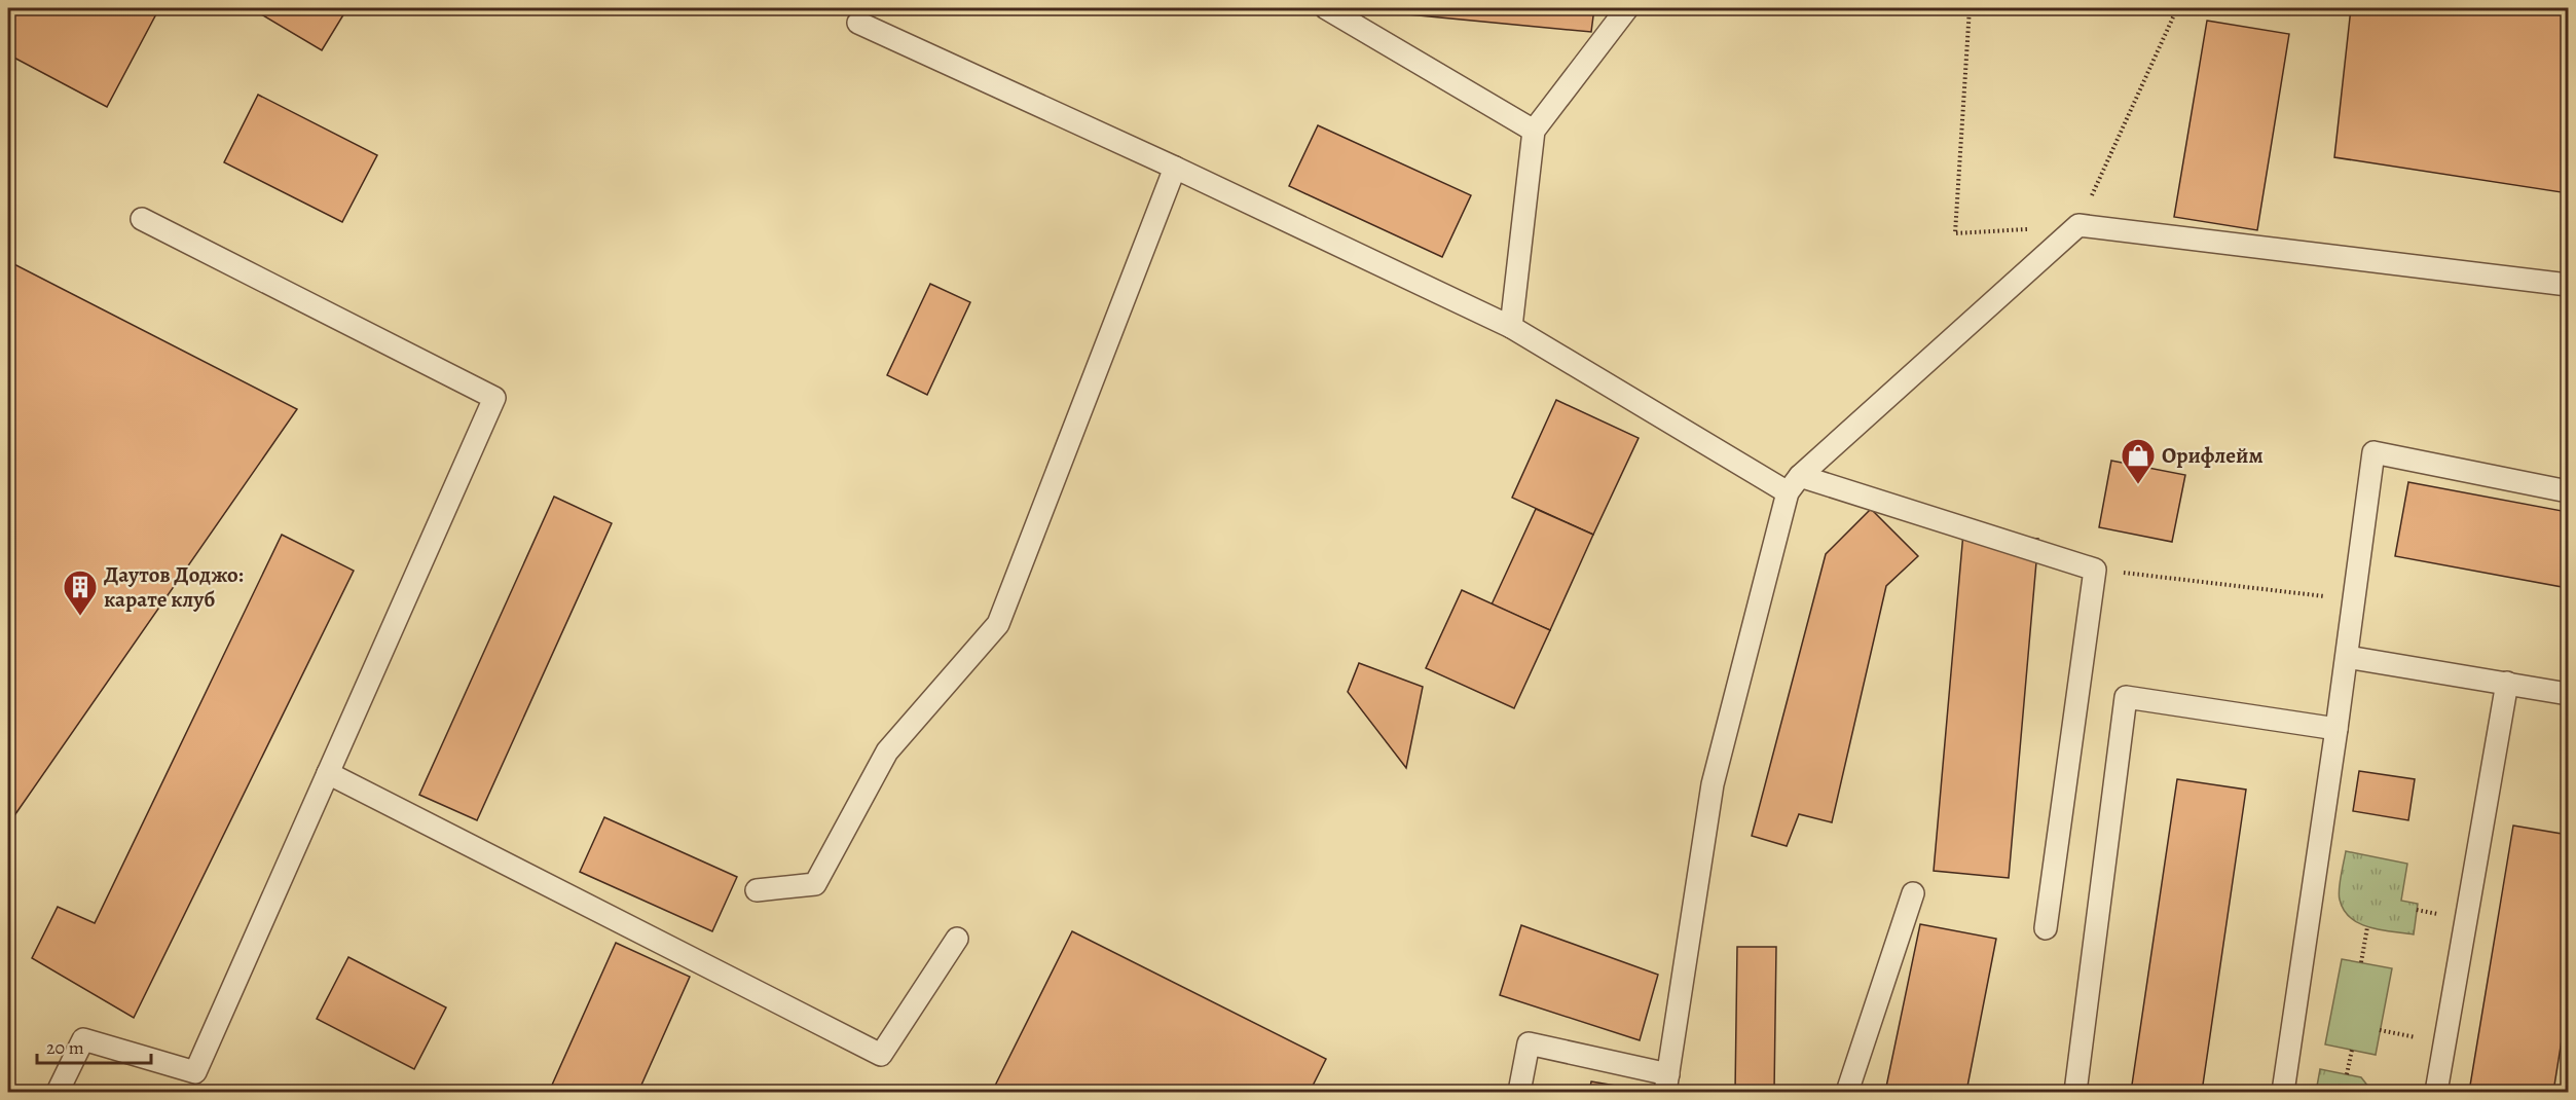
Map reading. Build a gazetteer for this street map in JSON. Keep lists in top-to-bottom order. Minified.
{"places":{"shop":["Орифлейм"],"building":["Даутов Доджо: карате клуб"]},"scale_bar":"20 m"}
